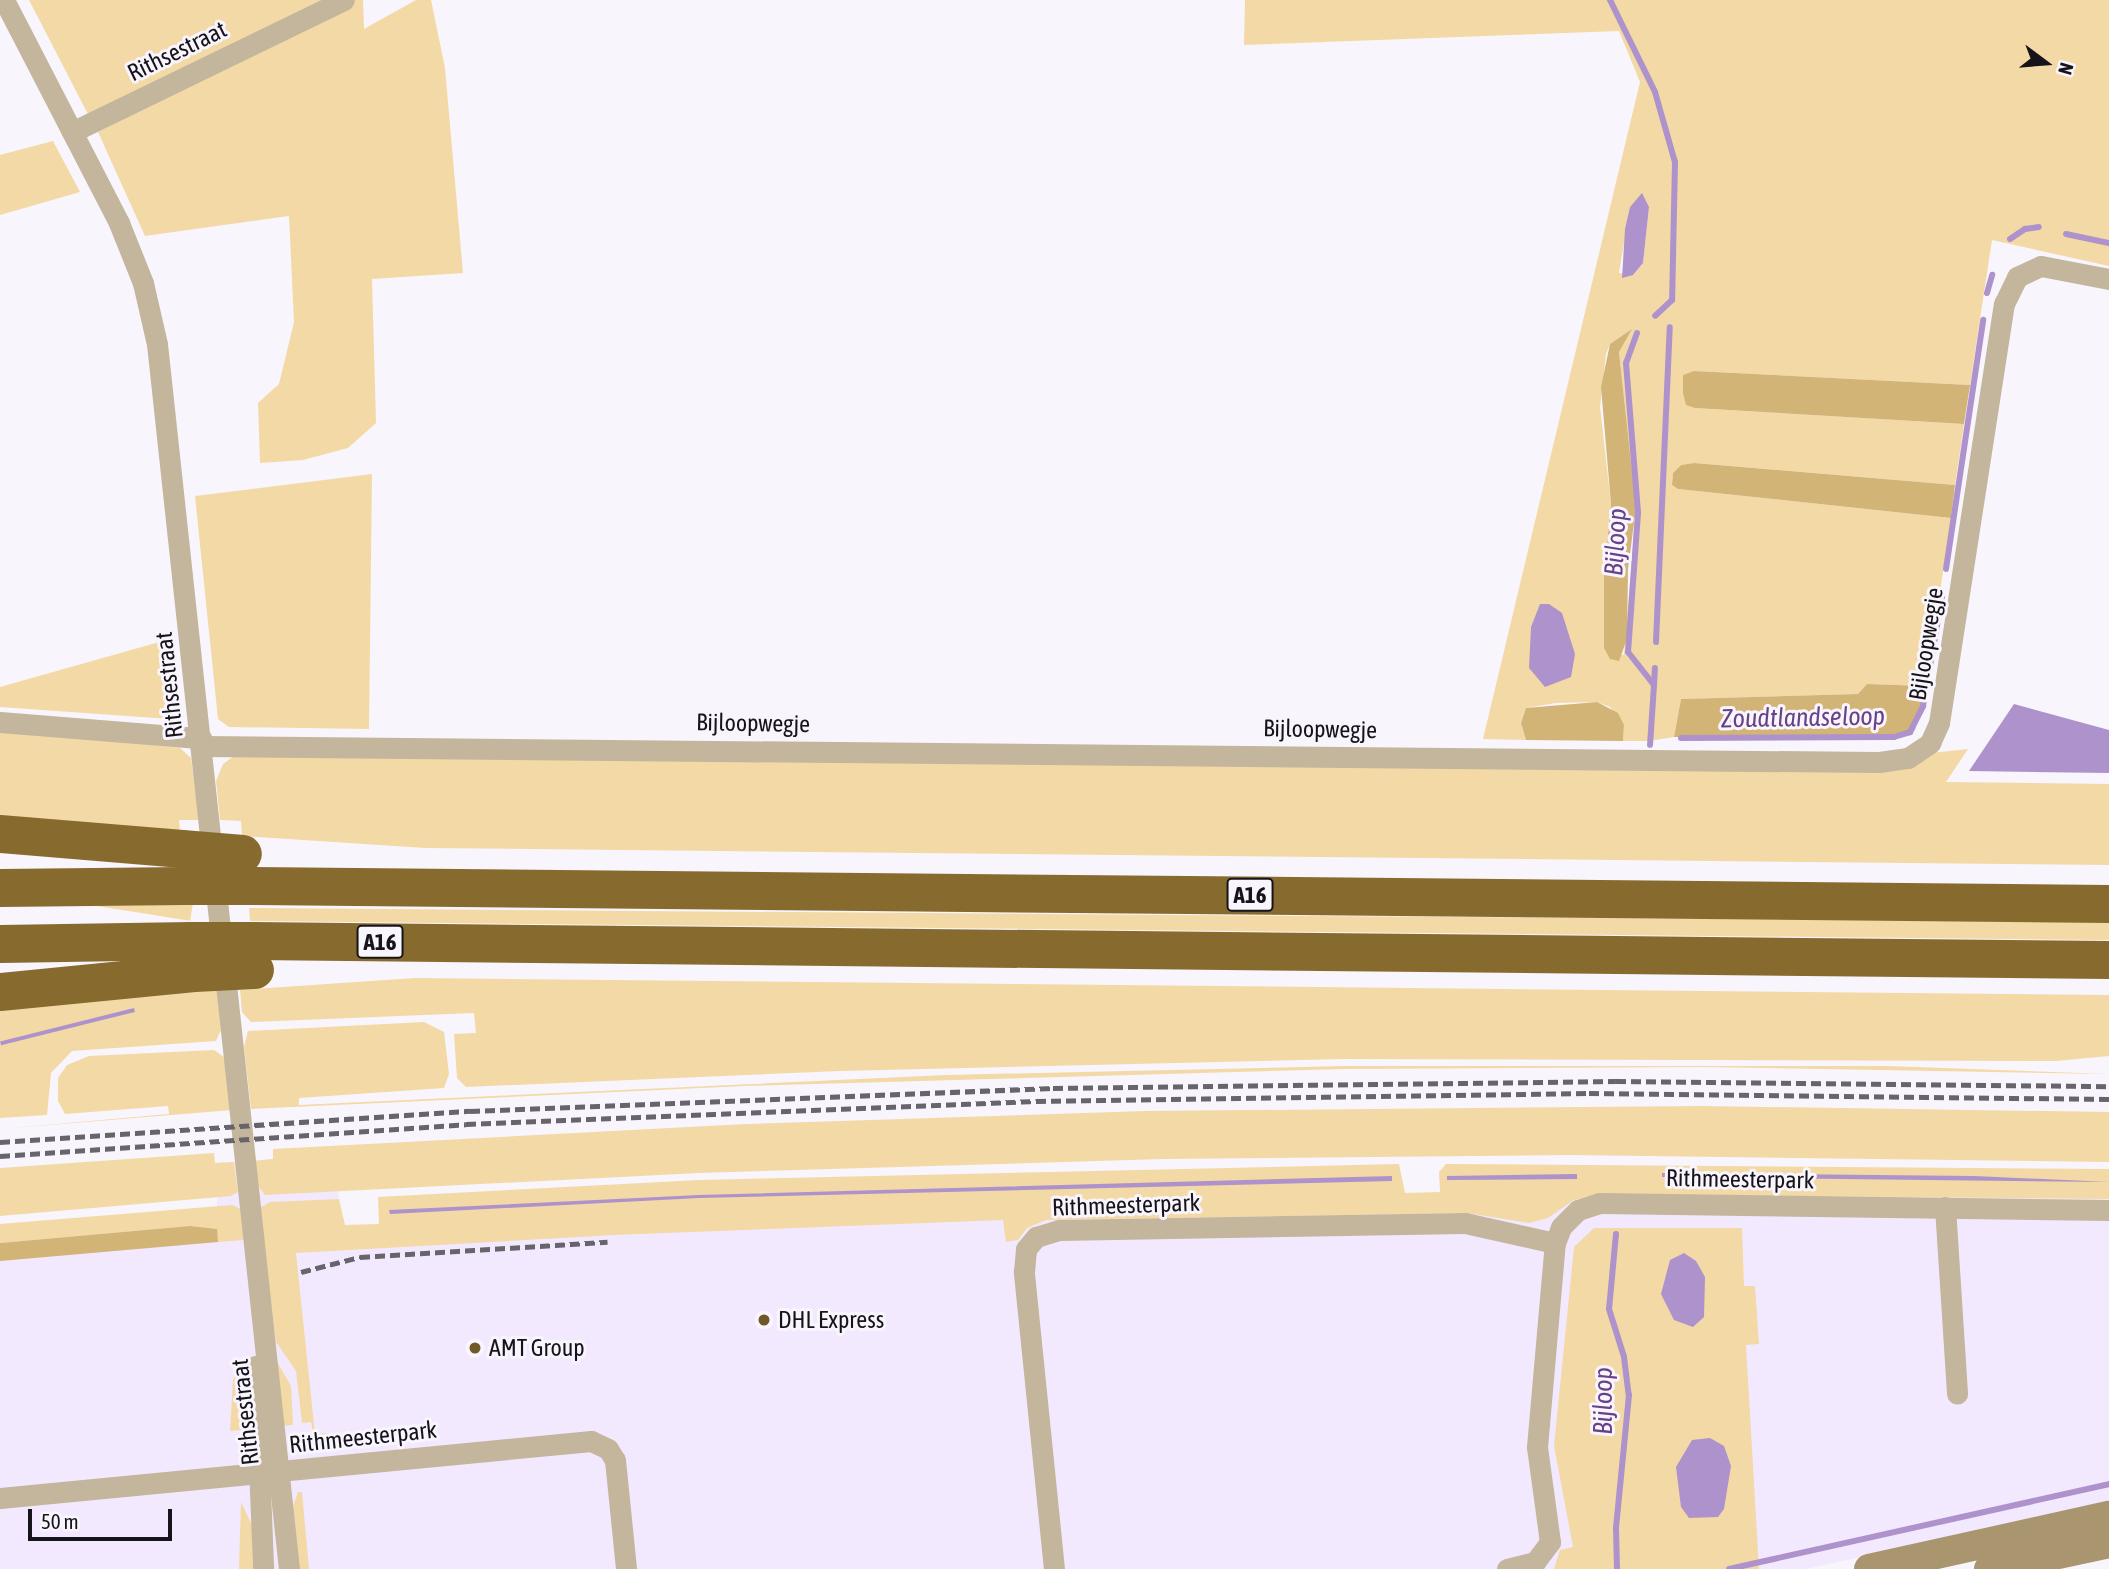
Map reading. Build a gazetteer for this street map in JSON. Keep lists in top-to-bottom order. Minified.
{"streets":{"highway":["A16"],"street":["Rithsestraat","Bijloopwegje","Rithmeesterpark"]},"crossings":[["Rithsestraat","Bijloopwegje"],["Rithsestraat","Rithmeesterpark"]],"water":["Bijloop","Zoudtlandseloop"],"places":["DHL Express","AMT Group"],"scale_bar":"50 m","north":"right"}
